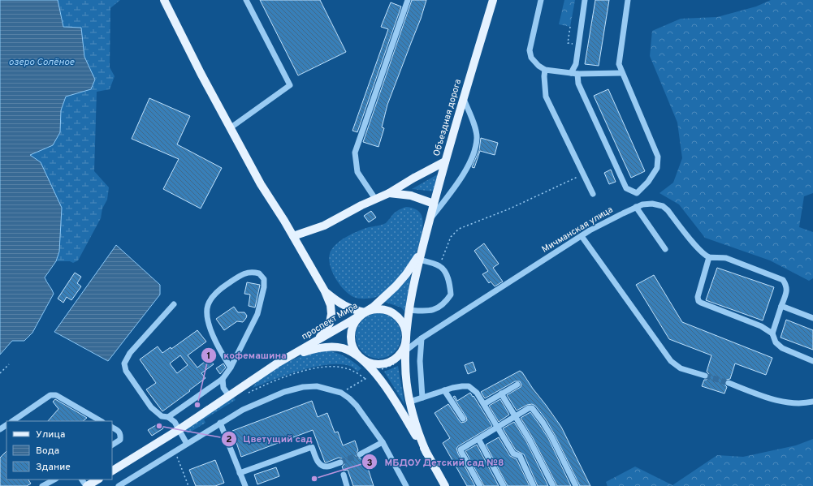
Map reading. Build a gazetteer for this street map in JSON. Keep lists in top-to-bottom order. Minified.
{"streets":{"main road":["Объездная дорога","проспект Мира"],"street":["Мичманская улица"]},"crossings":[["Объездная дорога","проспект Мира"],["Мичманская улица","проспект Мира"]],"water":["озеро Солёное"],"places":["кофемашина","Цветущий сад","МБДОУ Детский сад №8"],"legend":["Улица","Вода","Здание"]}
